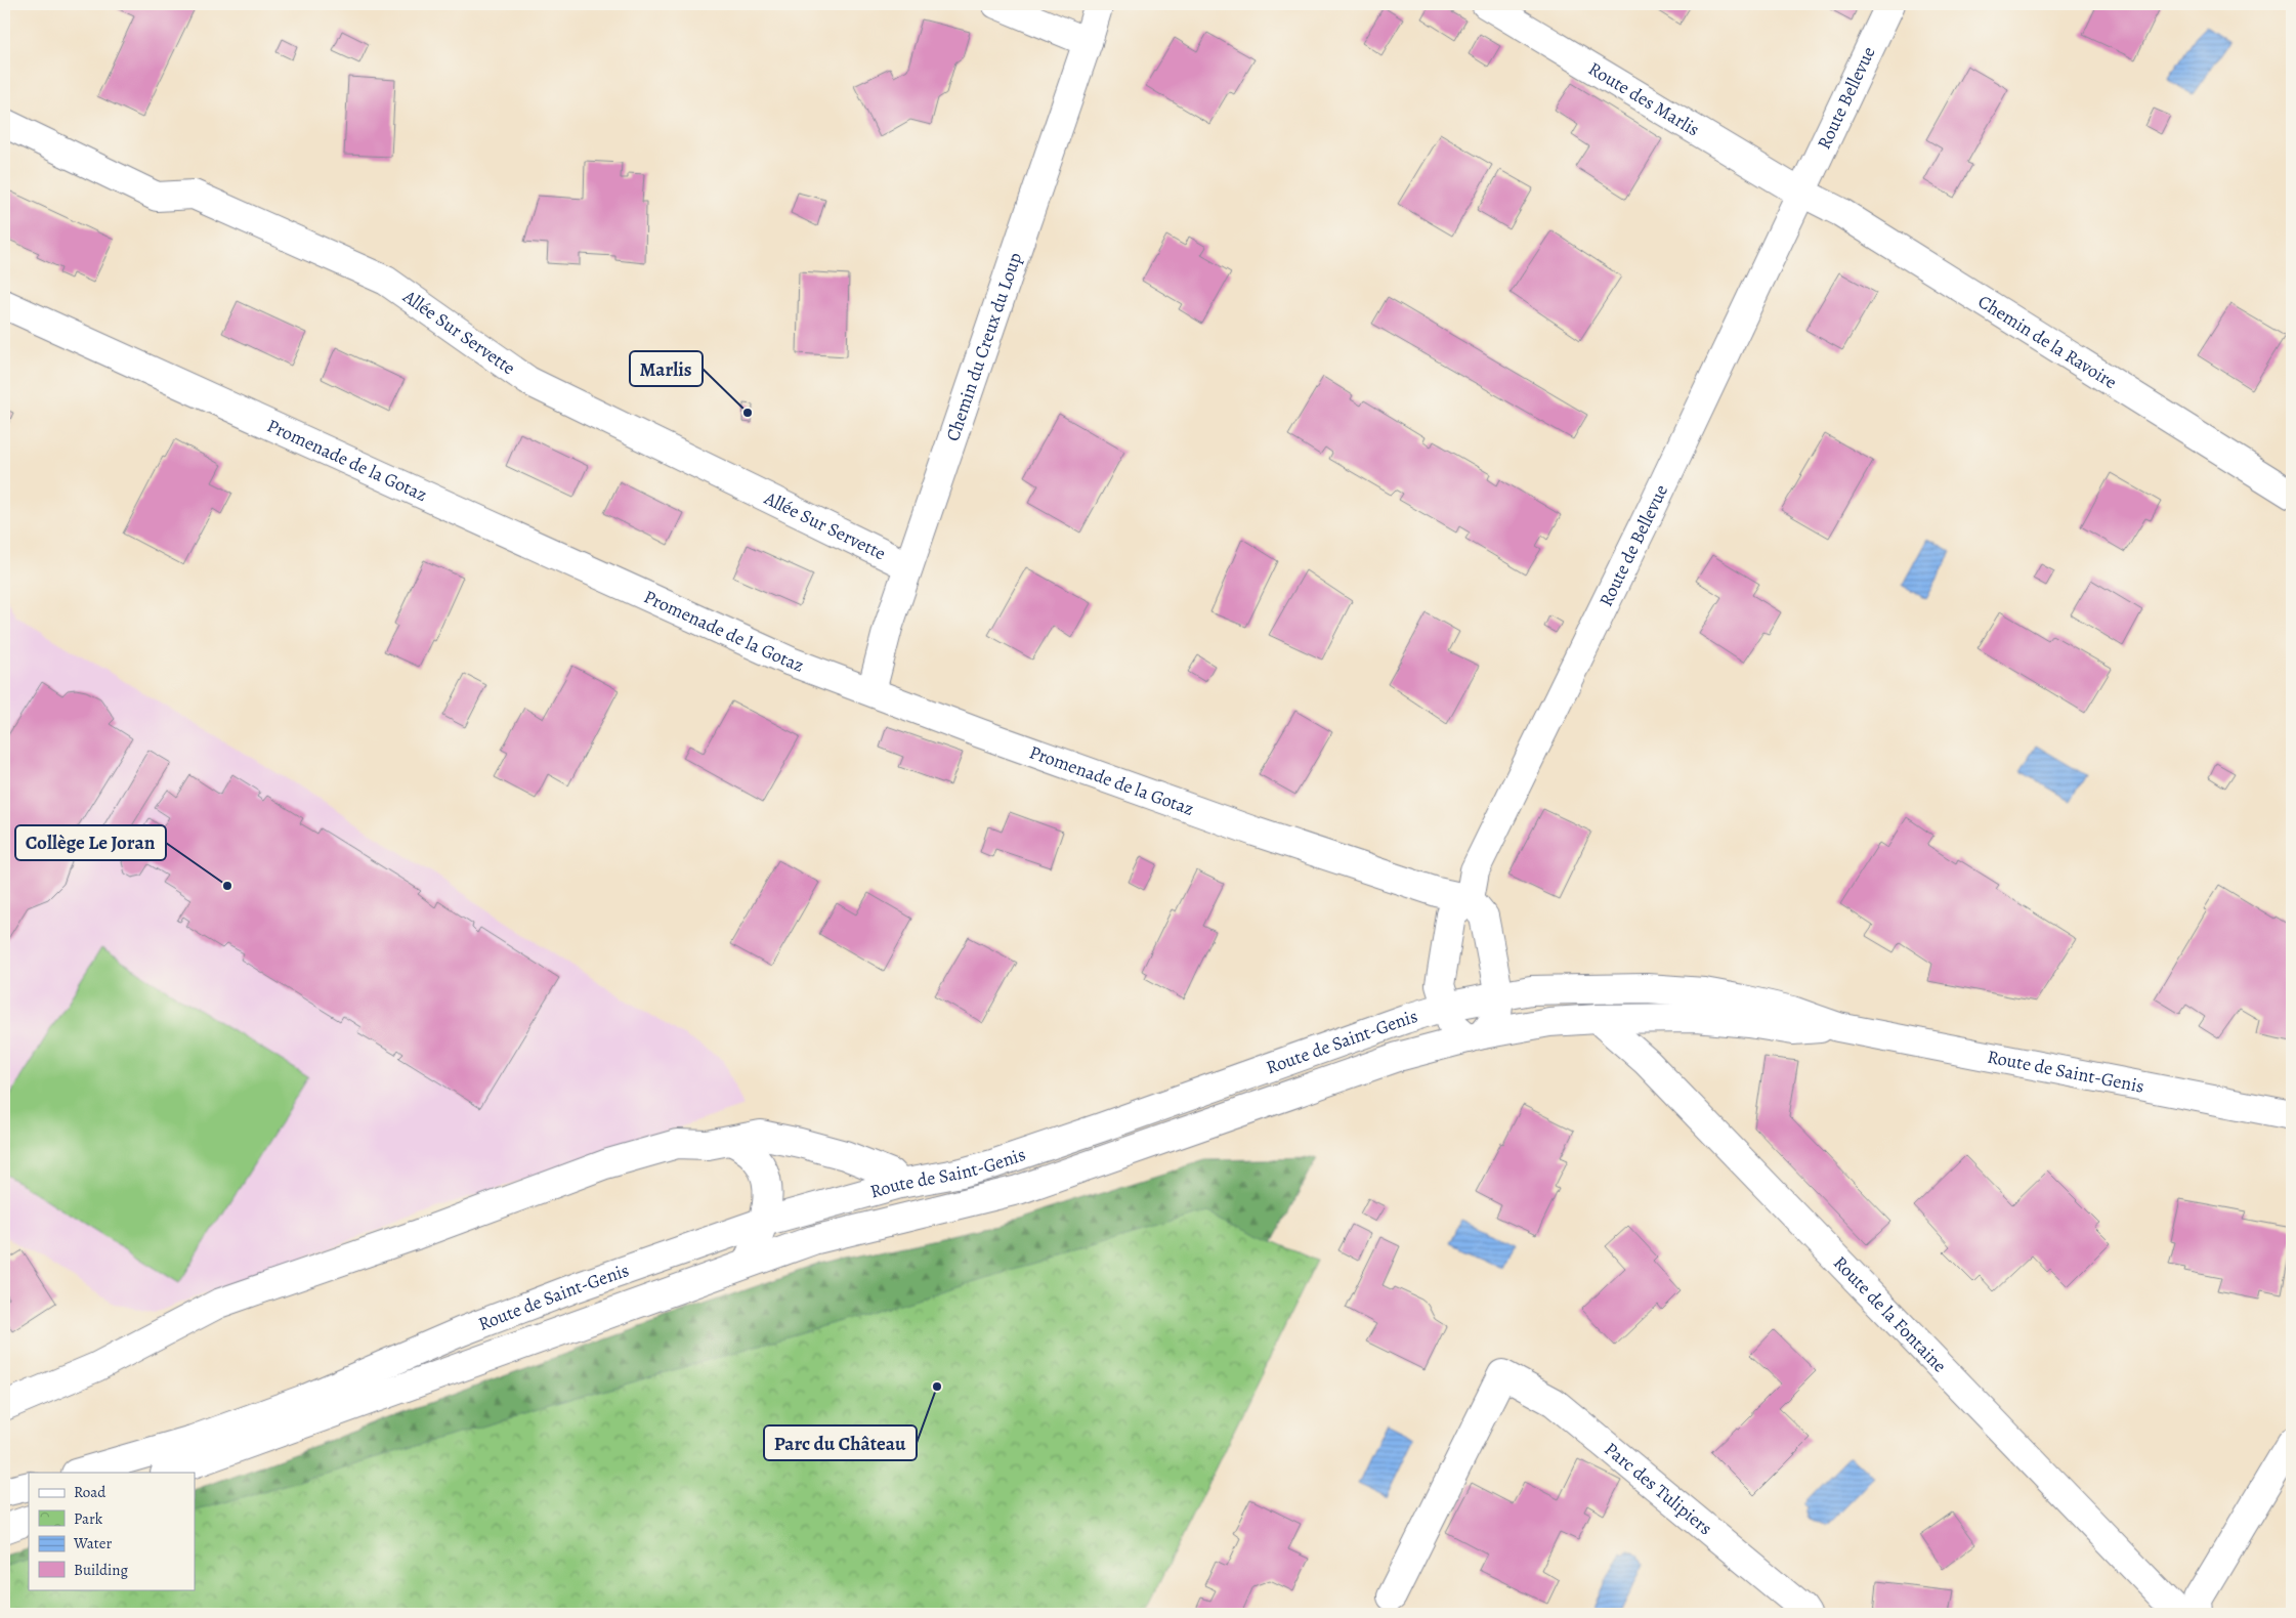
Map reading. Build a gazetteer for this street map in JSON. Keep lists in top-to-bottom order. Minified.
{"streets":{"street":["Route des Marlis","Route Bellevue","Allée Sur Servette","Chemin de la Ravoire","Chemin du Creux du Loup","Promenade de la Gotaz","Route de Bellevue","Route de Saint-Genis","Route de la Fontaine","Parc des Tulipiers"]},"crossings":[["Route des Marlis","Route Bellevue"],["Route des Marlis","Chemin de la Ravoire"],["Route des Marlis","Route de Bellevue"],["Route Bellevue","Chemin de la Ravoire"],["Route Bellevue","Route de Bellevue"],["Allée Sur Servette","Chemin du Creux du Loup"],["Chemin de la Ravoire","Route de Bellevue"],["Chemin du Creux du Loup","Promenade de la Gotaz"],["Promenade de la Gotaz","Route de Bellevue"],["Route de Saint-Genis","Route de la Fontaine"]],"places":["Marlis","Collège Le Joran","Parc du Château"],"legend":["Road","Park","Water","Building"]}
